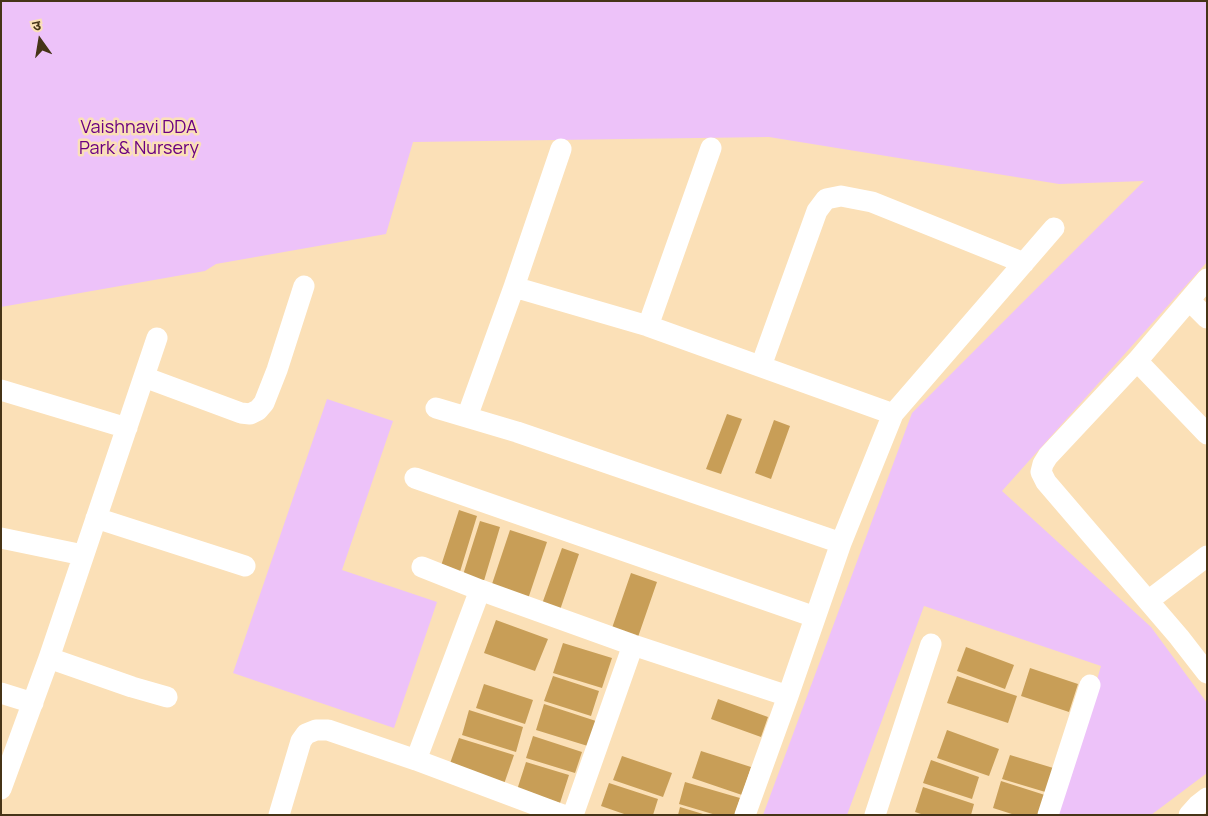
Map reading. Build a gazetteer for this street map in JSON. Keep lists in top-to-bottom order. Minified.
{"parks":["Vaishnavi DDA Park & Nursery"],"north":"top"}
